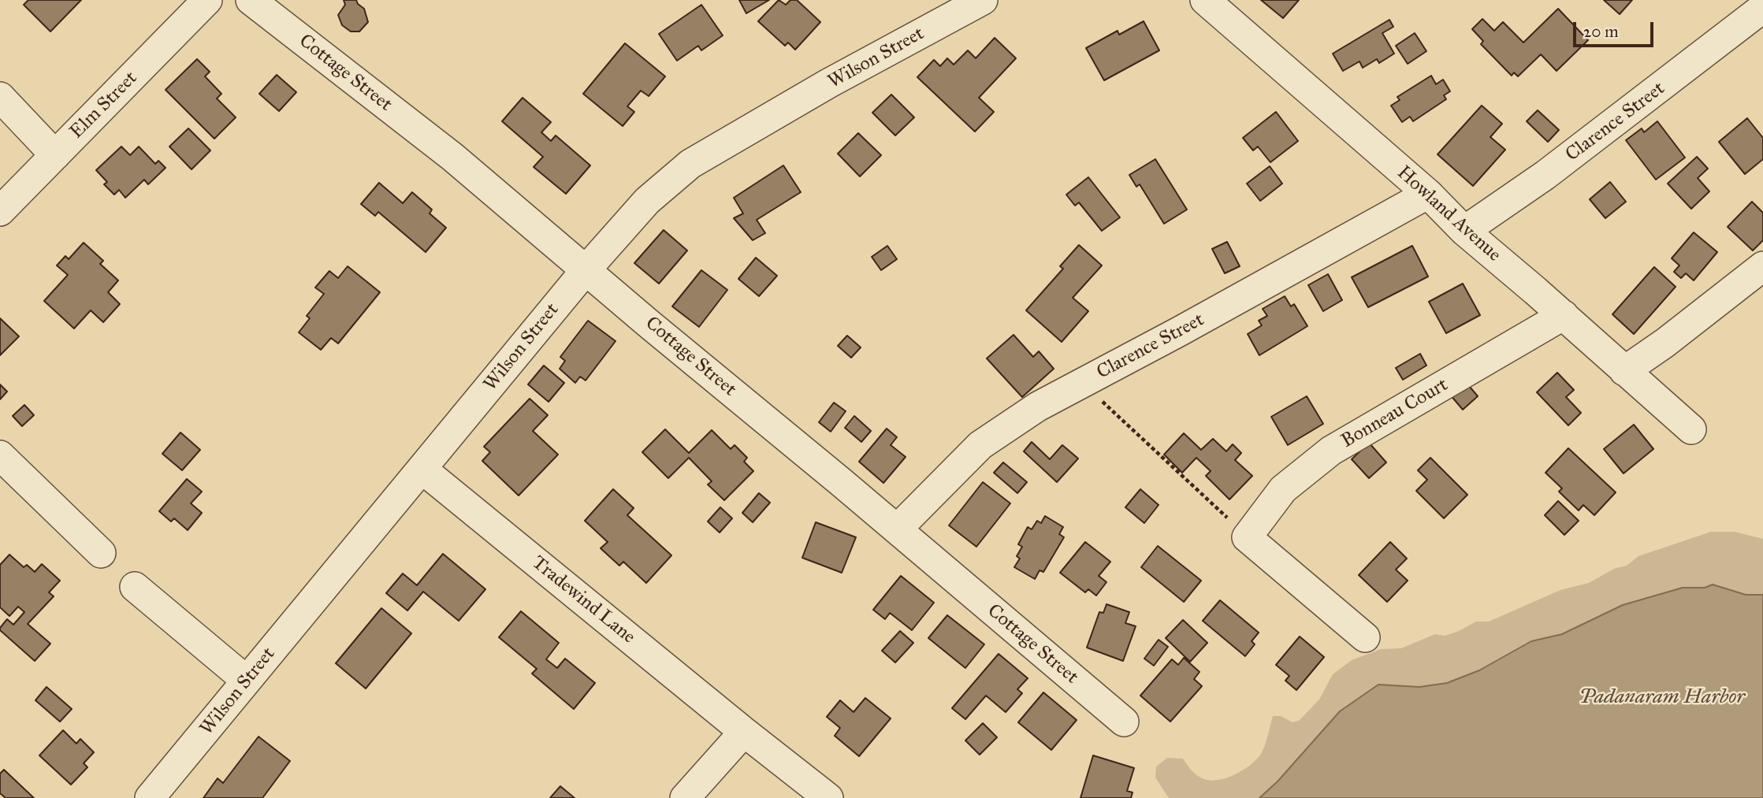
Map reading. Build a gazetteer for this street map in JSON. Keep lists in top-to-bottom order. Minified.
{"streets":{"street":["Wilson Street","Cottage Street","Elm Street","Clarence Street","Howland Avenue","Bonneau Court","Tradewind Lane"]},"crossings":[["Wilson Street","Cottage Street"],["Wilson Street","Tradewind Lane"],["Cottage Street","Clarence Street"],["Clarence Street","Howland Avenue"],["Howland Avenue","Bonneau Court"]],"water":["Padanaram Harbor"],"scale_bar":"20 m"}
